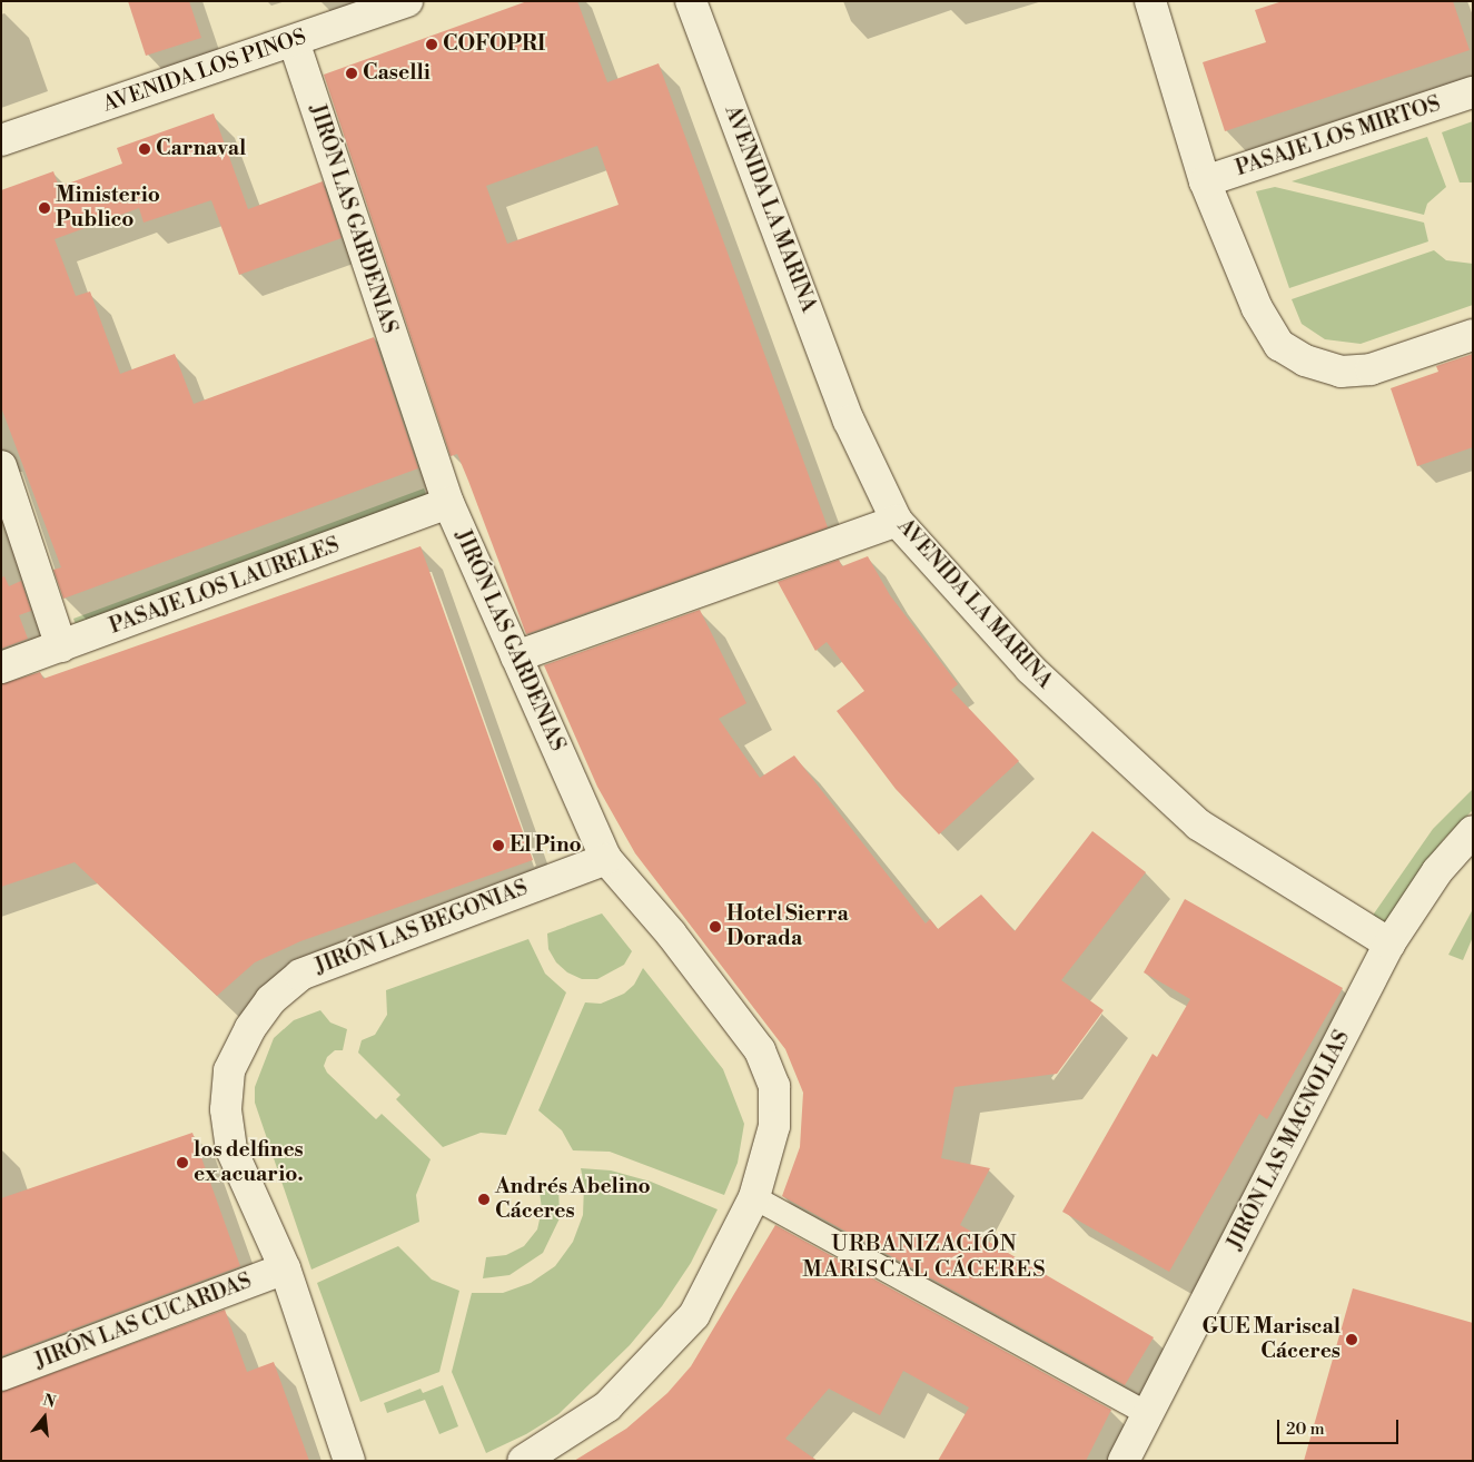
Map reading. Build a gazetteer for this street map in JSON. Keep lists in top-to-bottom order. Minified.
{"streets":{"street":["AVENIDA LOS PINOS","PASAJE LOS MIRTOS","AVENIDA LA MARINA","JIRÓN LAS GARDENIAS","PASAJE LOS LAURELES","JIRÓN LAS BEGONIAS","JIRÓN LAS MAGNOLIAS","JIRÓN LAS CUCARDAS"]},"crossings":[["AVENIDA LOS PINOS","JIRÓN LAS GARDENIAS"],["AVENIDA LA MARINA","JIRÓN LAS MAGNOLIAS"],["JIRÓN LAS GARDENIAS","PASAJE LOS LAURELES"],["JIRÓN LAS GARDENIAS","JIRÓN LAS BEGONIAS"],["JIRÓN LAS BEGONIAS","JIRÓN LAS CUCARDAS"]],"districts":["URBANIZACIÓN MARISCAL CÁCERES"],"places":["COFOPRI","Caselli","Carnaval","Ministerio Publico","El Pino","Hotel Sierra Dorada","los delfines ex acuario.","Andrés Abelino Cáceres","GUE Mariscal Cáceres"],"scale_bar":"20 m","north":"top"}
